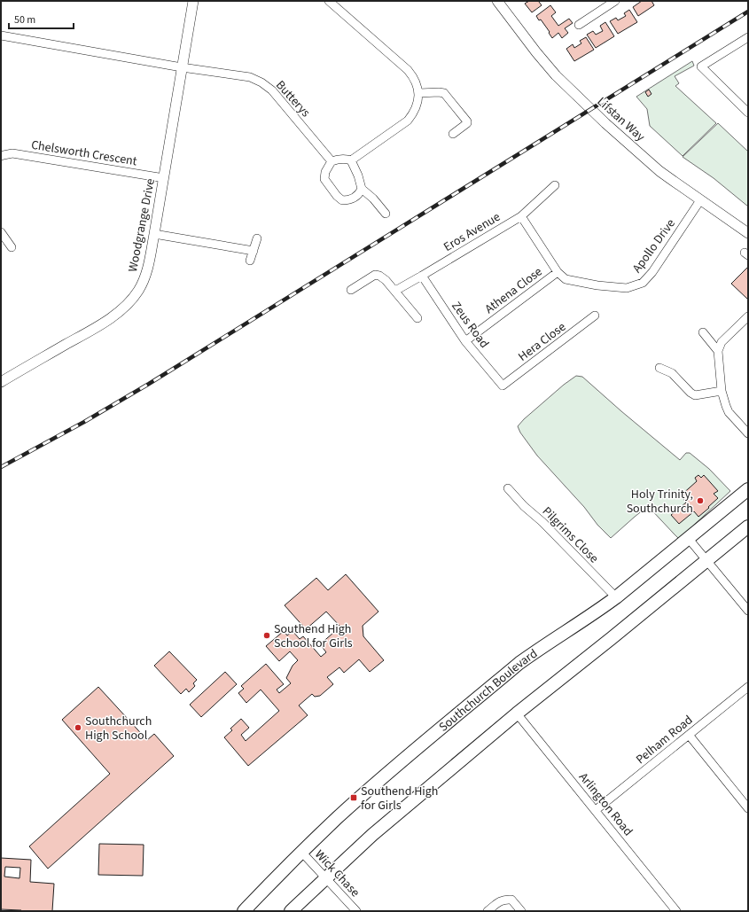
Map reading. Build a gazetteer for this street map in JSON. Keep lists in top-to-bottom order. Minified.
{"streets":{"main road":["Southchurch Boulevard"],"street":["Butterys","Lifstan Way","Chelsworth Crescent","Woodgrange Drive","Eros Avenue","Apollo Drive","Athena Close","Zeus Road","Hera Close","Pilgrims Close","Pelham Road","Arlington Road","Wick Chase"]},"crossings":[["Butterys","Woodgrange Drive"],["Lifstan Way","Apollo Drive"],["Chelsworth Crescent","Woodgrange Drive"],["Eros Avenue","Apollo Drive"],["Eros Avenue","Zeus Road"],["Apollo Drive","Athena Close"],["Athena Close","Zeus Road"],["Zeus Road","Hera Close"],["Pilgrims Close","Southchurch Boulevard"],["Southchurch Boulevard","Wick Chase"],["Pelham Road","Arlington Road"]],"places":{"other":["Holy Trinity, Southchurch","Southend High School for Girls","Southchurch High School"],"transit":["Southend High for Girls"]},"scale_bar":"50 m"}
